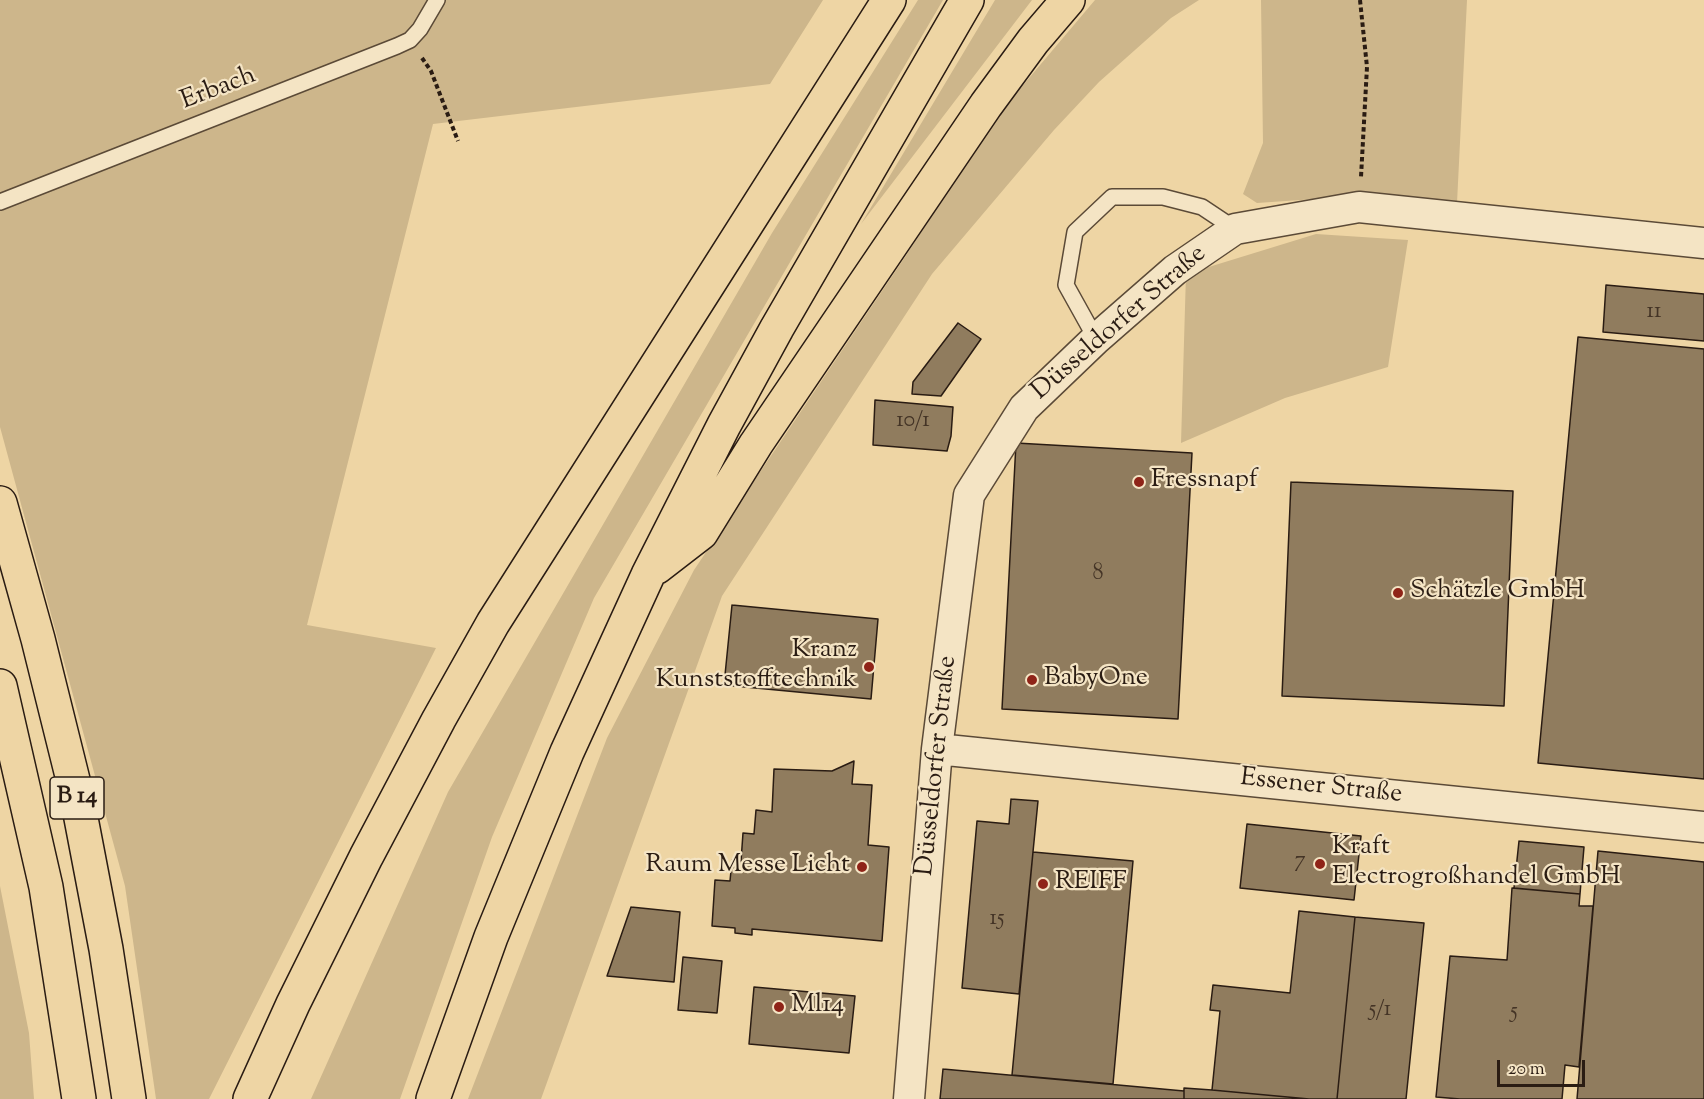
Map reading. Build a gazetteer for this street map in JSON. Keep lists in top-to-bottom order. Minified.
{"streets":{"highway":["B 14"],"street":["Düsseldorfer Straße","Essener Straße"],"lane":["Erbach"]},"crossings":[["Düsseldorfer Straße","Essener Straße"]],"places":["Fressnapf","Schätzle GmbH","Kranz Kunststofftechnik","BabyOne","Kraft Electrogroßhandel GmbH","Raum Messe Licht","REIFF","Ml14"],"house_numbers":["11","10/1","8","7","15","5/1","5"],"scale_bar":"20 m"}
